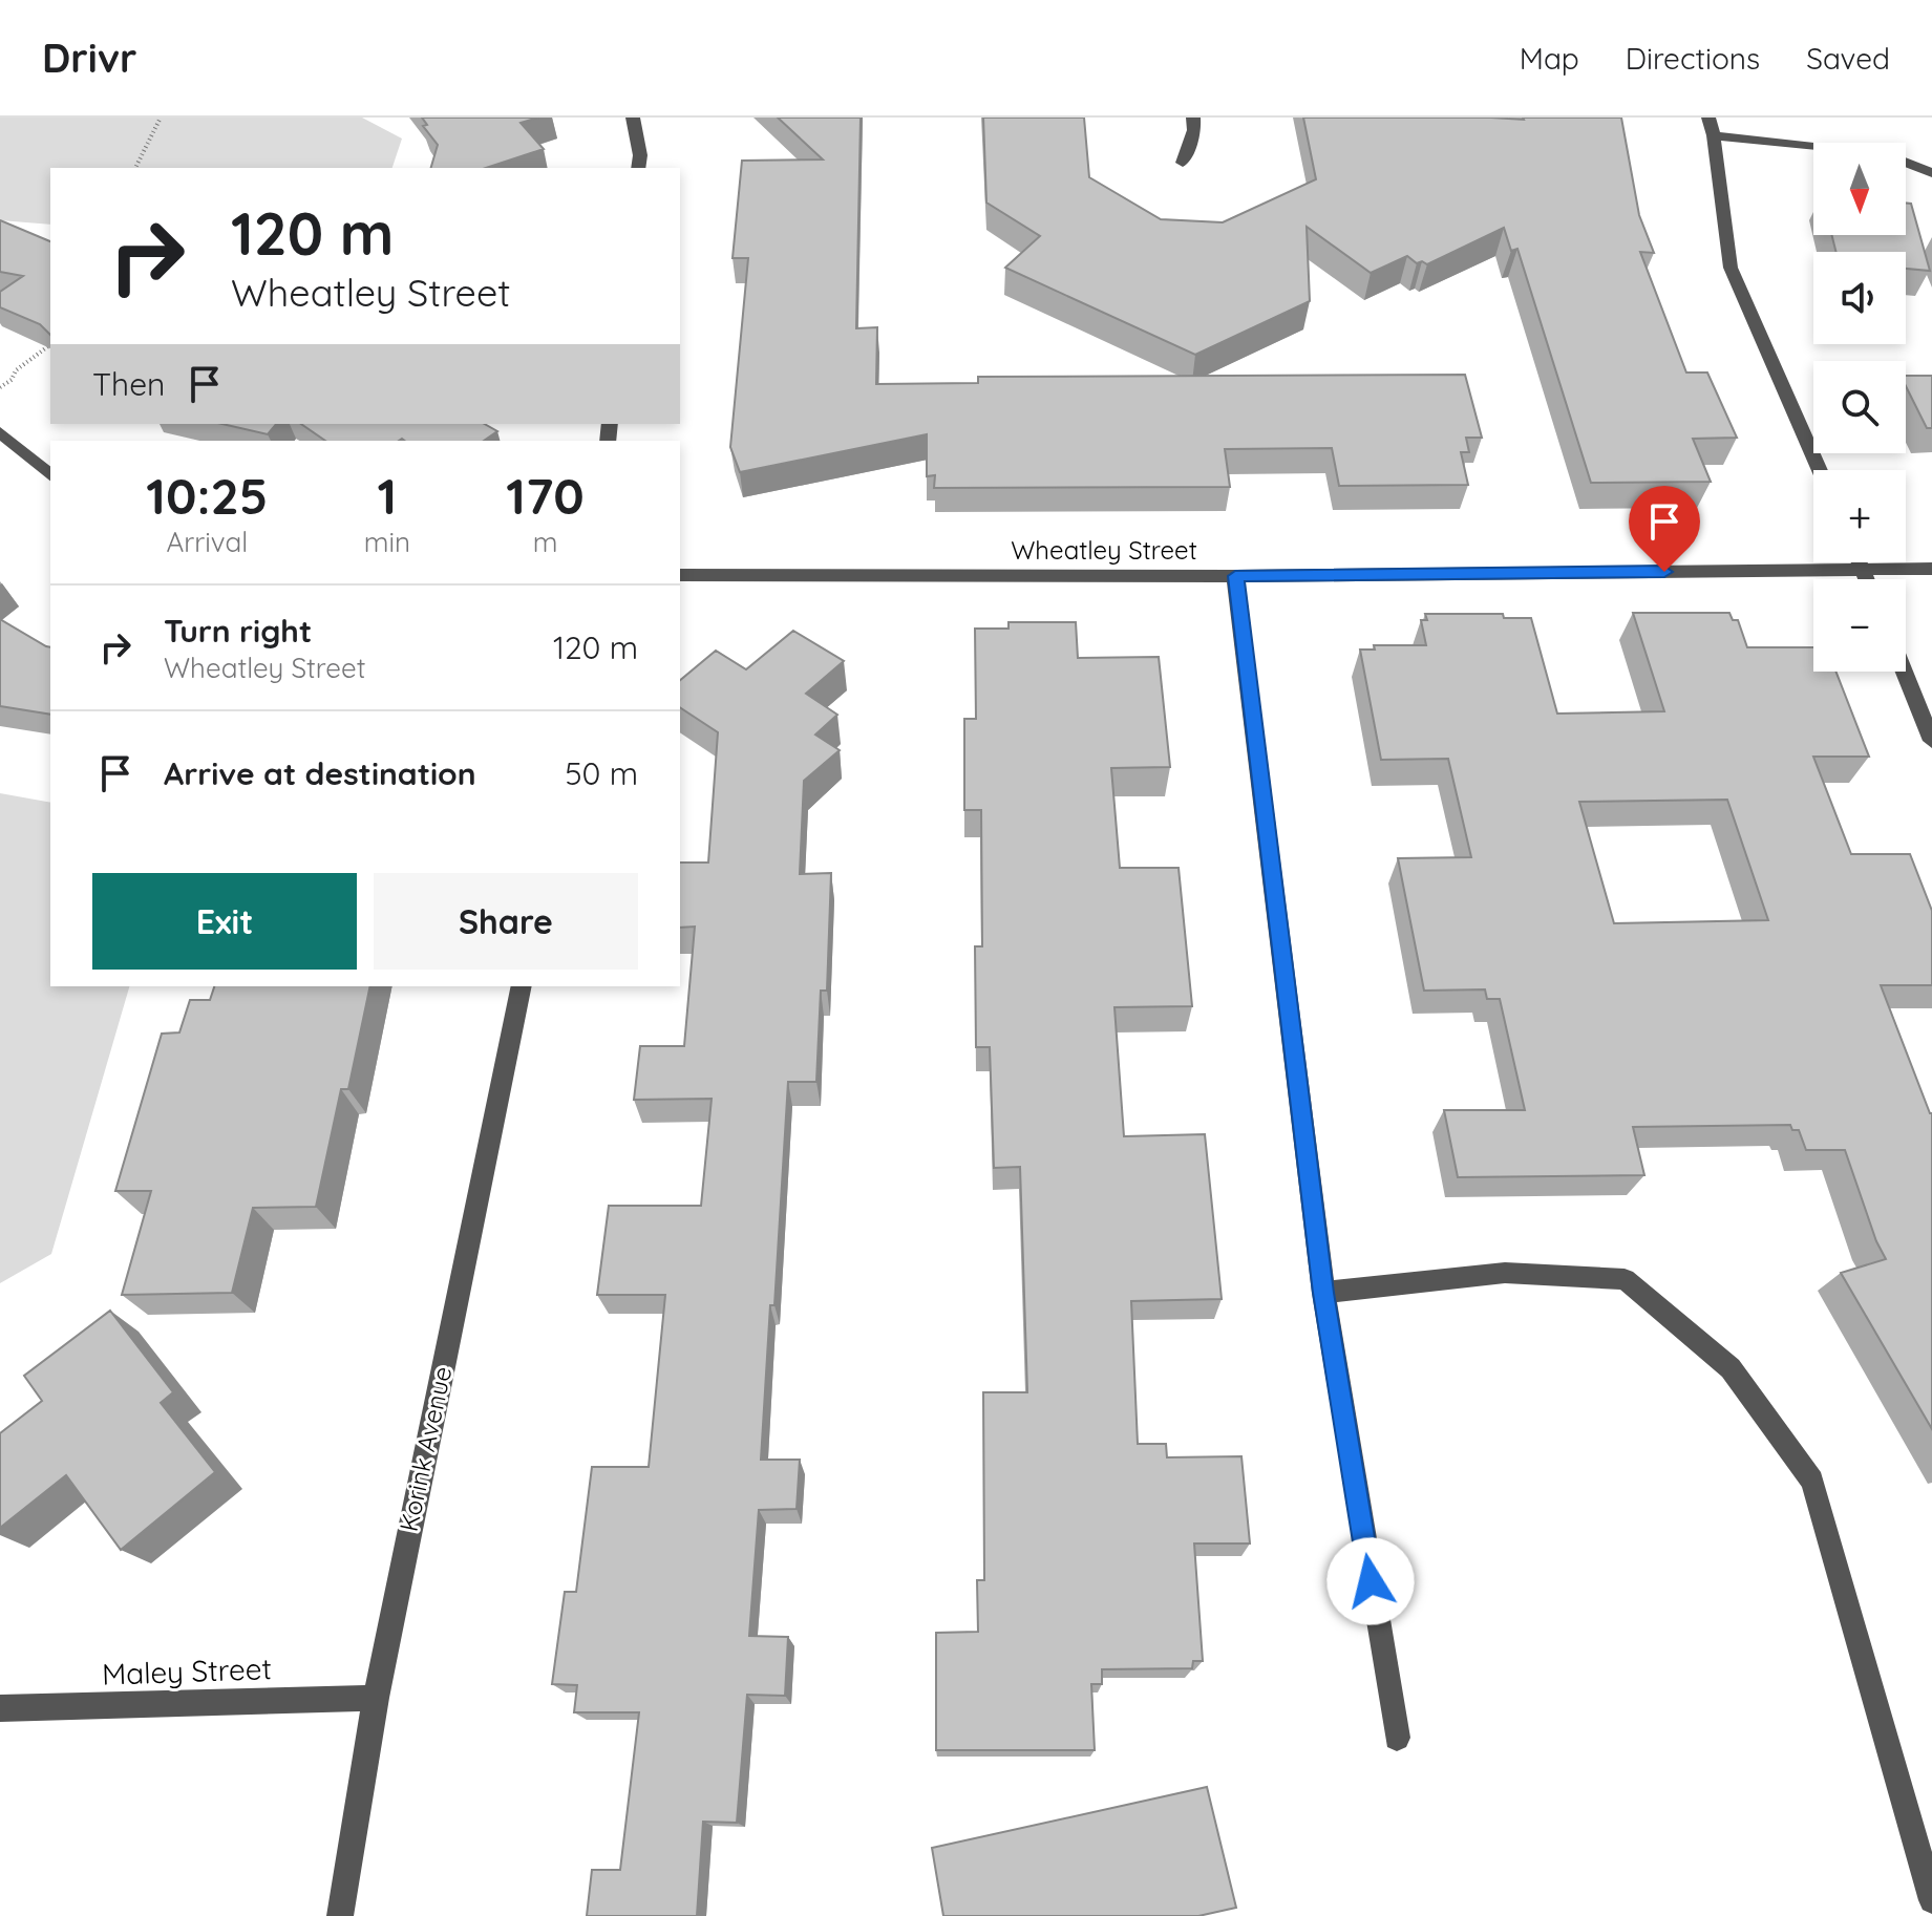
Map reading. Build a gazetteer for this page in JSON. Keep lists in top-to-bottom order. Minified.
{"streets":{"street":["Wheatley Street","Korink Avenue","Maley Street"]},"crossings":[["Korink Avenue","Maley Street"]],"north":"bottom","page":{"header":"Drivr","nav":["Map","Directions","Saved"],"map_buttons":["+","−"],"turn":["120 m","Wheatley Street"],"then":"Then","eta":["10:25","Arrival","1","min","170","m"],"list":[{"name":"Turn right","note":"Wheatley Street","value":"120 m"},{"name":"Arrive at destination","value":"50 m"}],"buttons":["Exit","Share"]}}
